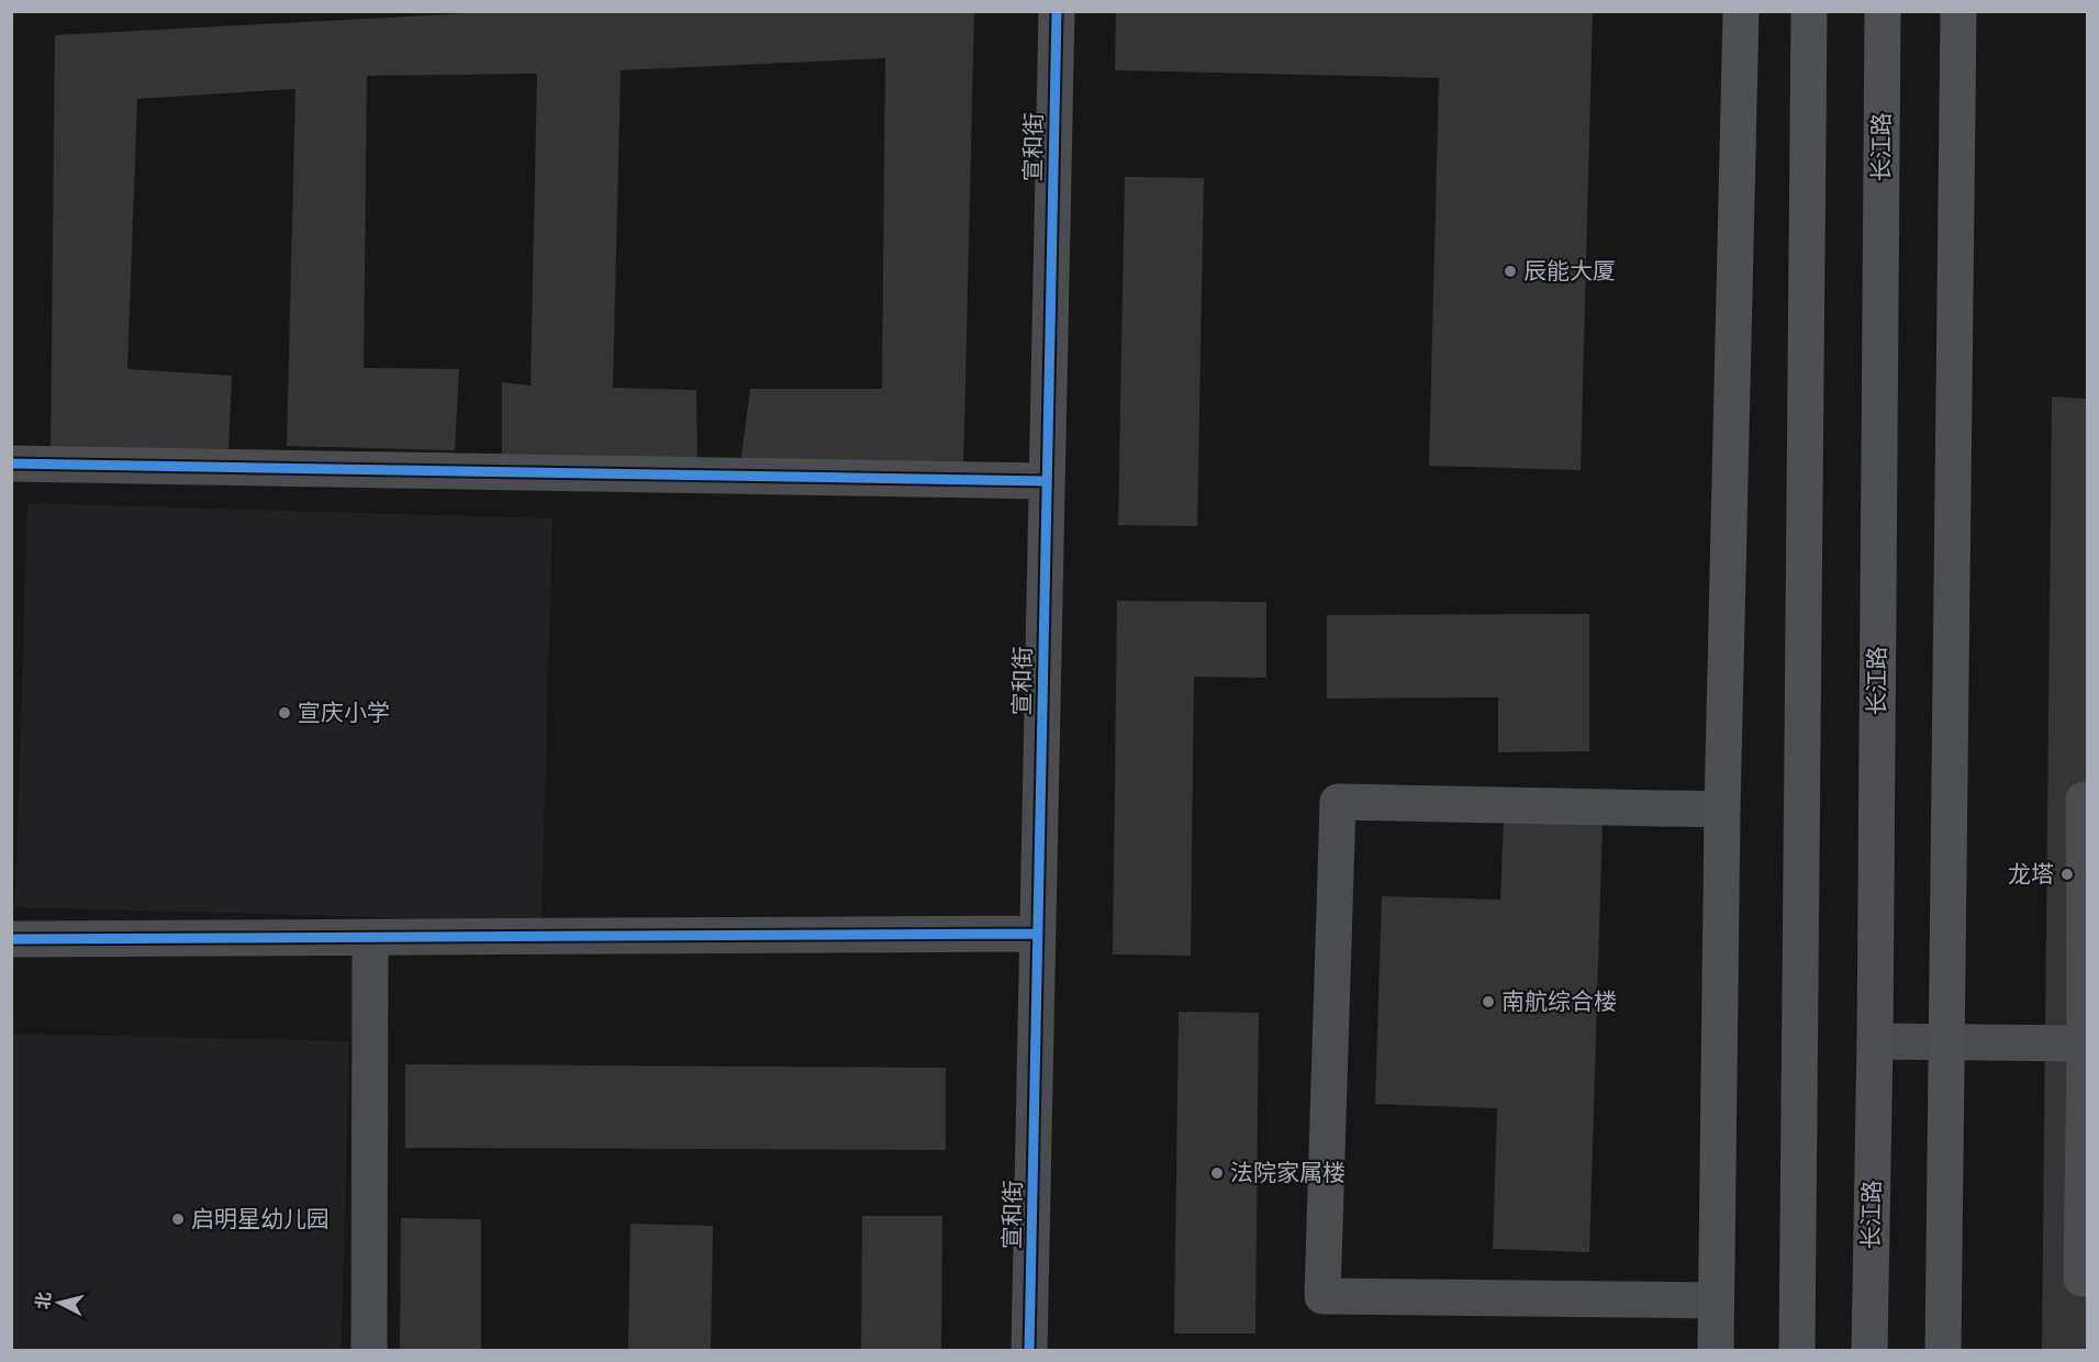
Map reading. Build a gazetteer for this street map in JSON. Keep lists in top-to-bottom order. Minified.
{"streets":{"main road":["长江路"],"street":["宣和街"]},"places":["辰能大厦","宣庆小学","龙塔","南航综合楼","法院家属楼","启明星幼儿园"],"north":"left"}
